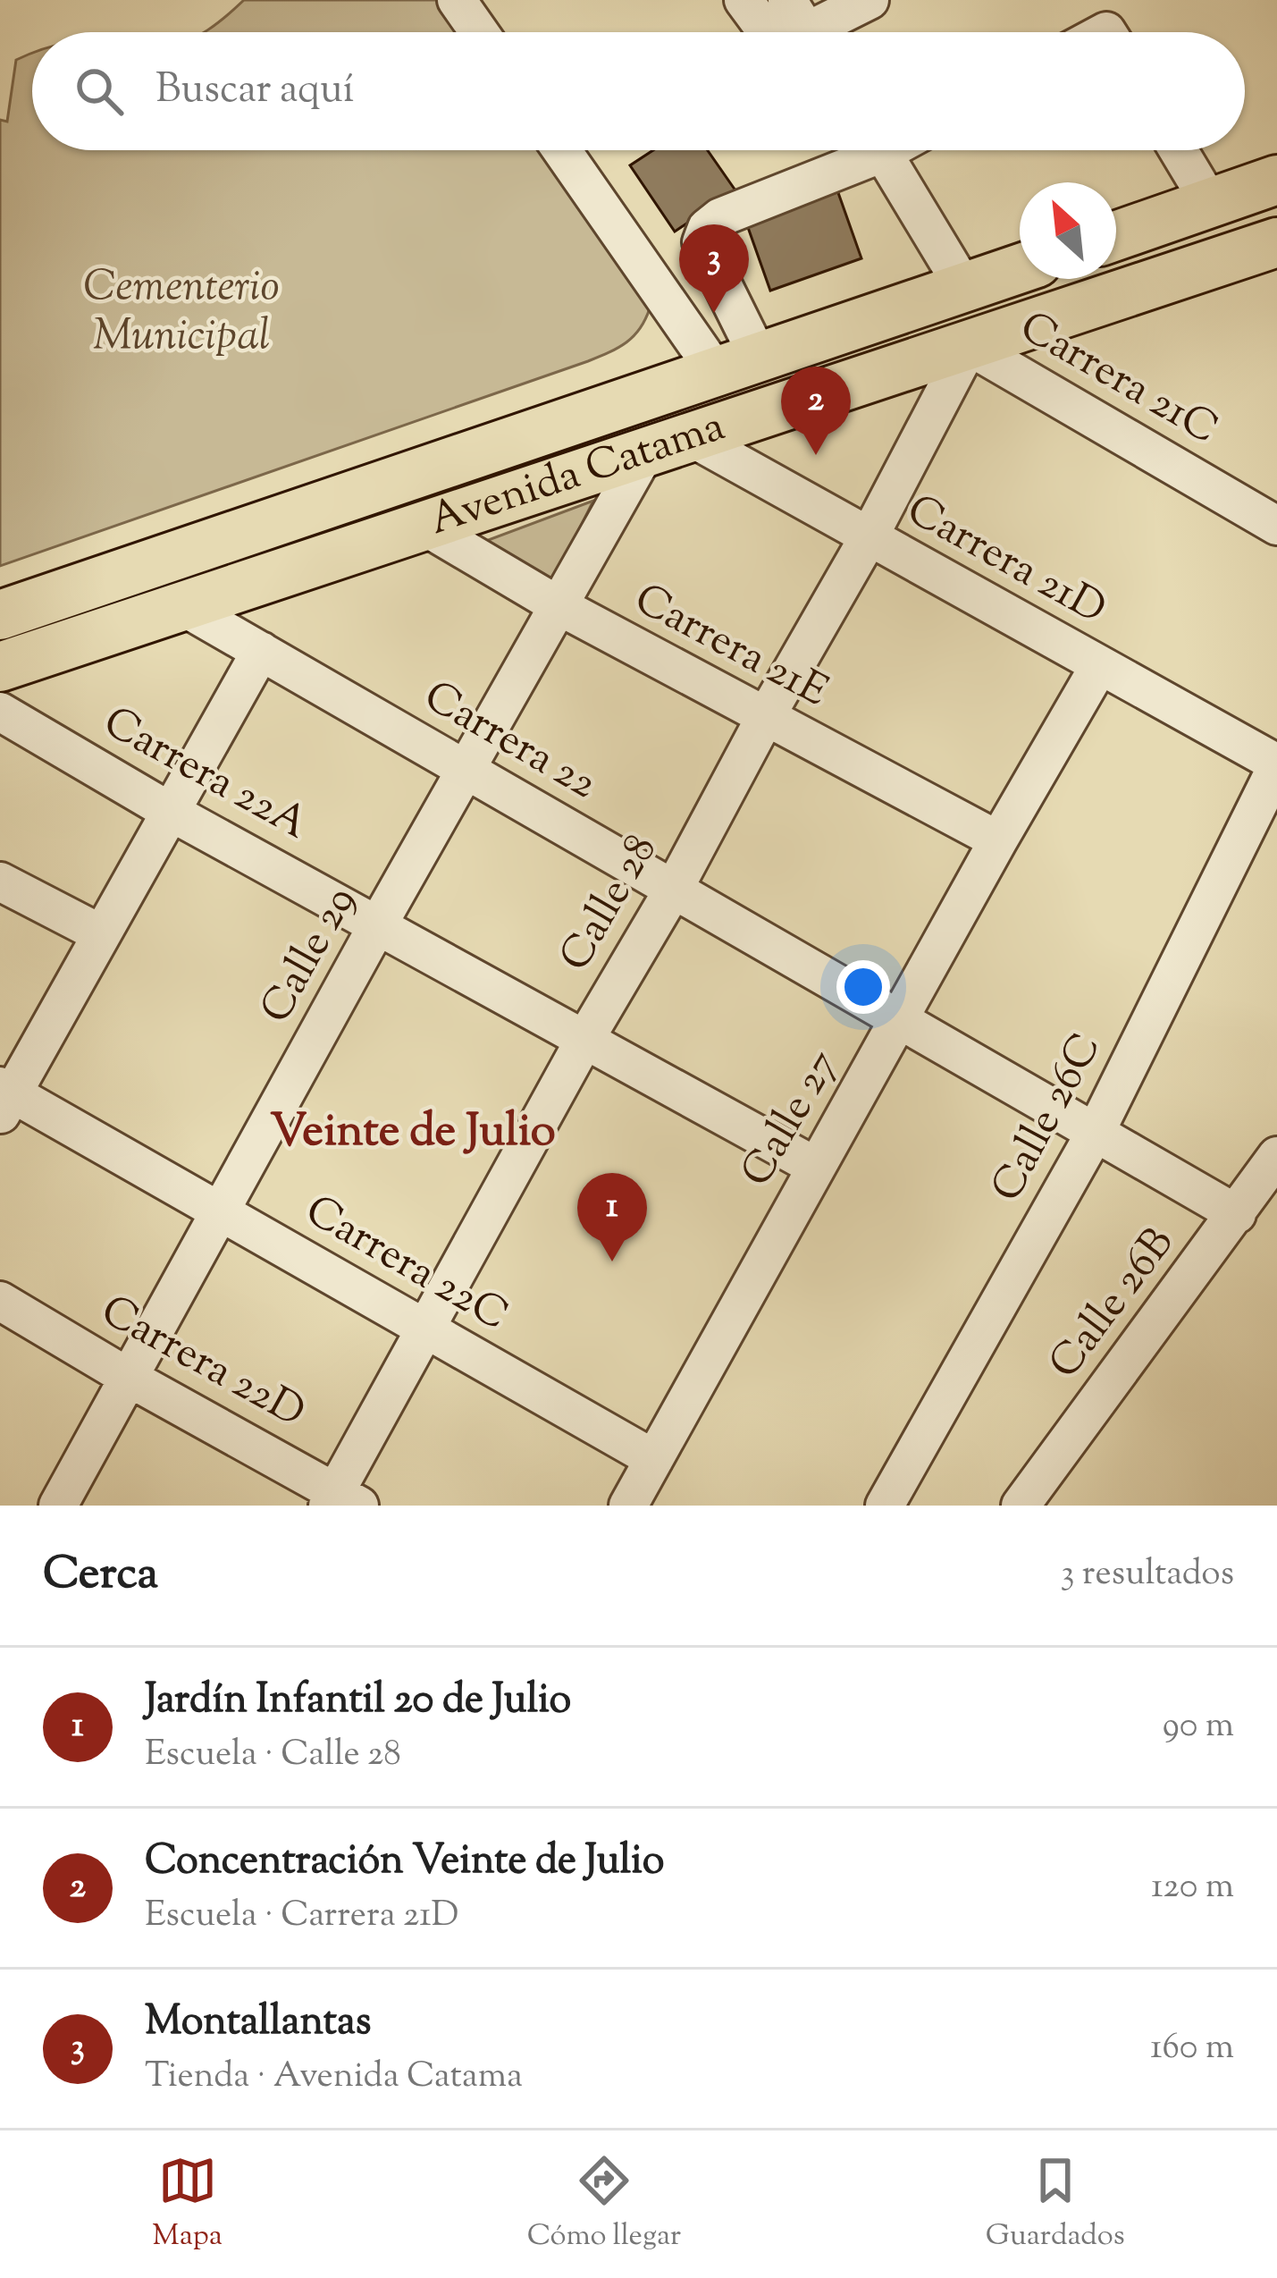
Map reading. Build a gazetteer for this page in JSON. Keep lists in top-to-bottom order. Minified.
{"streets":{"main road":["Avenida Catama"],"street":["Carrera 21C","Carrera 21D","Carrera 21E","Carrera 22","Carrera 22A","Calle 28","Calle 29","Calle 26C","Calle 27","Carrera 22C","Calle 26B","Carrera 22D"]},"crossings":[["Carrera 21C","Avenida Catama"],["Carrera 21C","Calle 28"],["Avenida Catama","Carrera 21D"],["Avenida Catama","Carrera 21E"],["Avenida Catama","Carrera 22"],["Avenida Catama","Calle 28"],["Avenida Catama","Calle 29"],["Carrera 21D","Calle 28"],["Carrera 21D","Calle 29"],["Carrera 21D","Calle 26C"],["Carrera 21D","Calle 27"],["Carrera 21E","Calle 28"],["Carrera 21E","Calle 29"],["Carrera 21E","Calle 27"],["Carrera 22","Calle 28"],["Carrera 22","Calle 29"],["Carrera 22","Calle 26C"],["Carrera 22","Calle 27"],["Carrera 22","Calle 26B"],["Carrera 22A","Calle 28"],["Carrera 22A","Calle 29"],["Carrera 22A","Calle 27"],["Calle 28","Carrera 22C"],["Calle 28","Carrera 22D"],["Calle 29","Carrera 22C"],["Calle 29","Carrera 22D"],["Calle 27","Carrera 22C"]],"districts":["Veinte de Julio"],"parks":["Cementerio Municipal"],"north":"top left","page":{"search":"Buscar aquí","pins":["3","2","1"],"heading":["Cerca","3 resultados"],"list":[{"mark":"1","name":"Jardín Infantil 20 de Julio","note":"Escuela · Calle 28","value":"90 m"},{"mark":"2","name":"Concentración Veinte de Julio","note":"Escuela · Carrera 21D","value":"120 m"},{"mark":"3","name":"Montallantas","note":"Tienda · Avenida Catama","value":"160 m"}],"nav":["Mapa","Cómo llegar","Guardados"]}}
